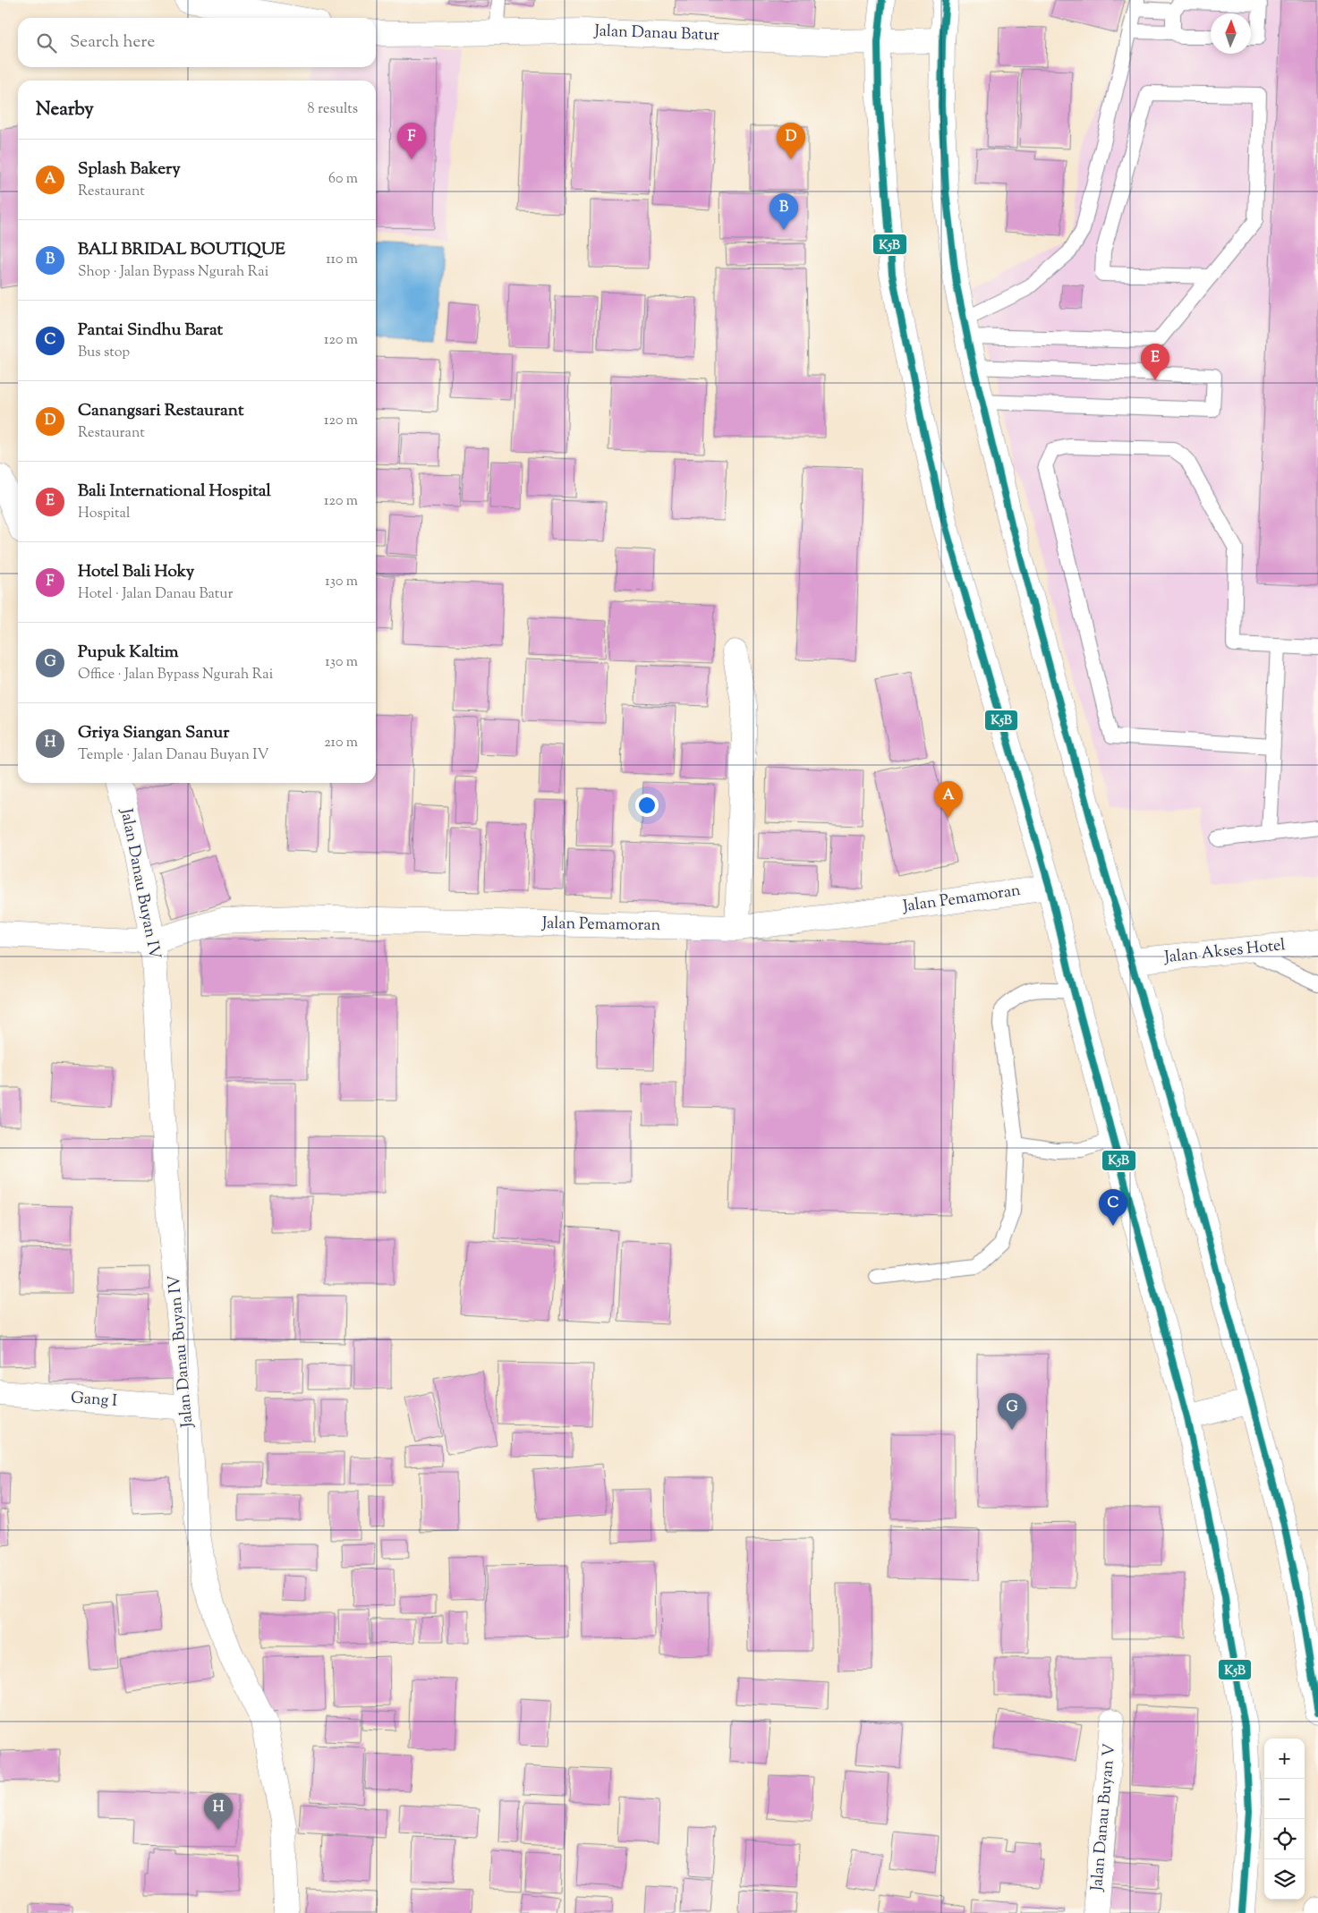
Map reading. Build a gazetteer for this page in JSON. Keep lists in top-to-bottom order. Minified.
{"streets":{"main road":["Jalan Danau Batur","Jalan Danau Buyan IV","Jalan Pemamoran","Jalan Akses Hotel","Gang I","Jalan Danau Buyan V"]},"crossings":[["Jalan Danau Buyan IV","Jalan Pemamoran"],["Jalan Danau Buyan IV","Gang I"]],"lines":["transit line K5B"],"north":"top","page":{"search":"Search here","heading":["Nearby","8 results"],"pins":["D","F","B","E","A","C","G","H"],"list":[{"mark":"A","name":"Splash Bakery","note":"Restaurant","value":"60 m"},{"mark":"B","name":"BALI BRIDAL BOUTIQUE","note":"Shop · Jalan Bypass Ngurah Rai","value":"110 m"},{"mark":"C","name":"Pantai Sindhu Barat","note":"Bus stop","value":"120 m"},{"mark":"D","name":"Canangsari Restaurant","note":"Restaurant","value":"120 m"},{"mark":"E","name":"Bali International Hospital","note":"Hospital","value":"120 m"},{"mark":"F","name":"Hotel Bali Hoky","note":"Hotel · Jalan Danau Batur","value":"130 m"},{"mark":"G","name":"Pupuk Kaltim","note":"Office · Jalan Bypass Ngurah Rai","value":"130 m"},{"mark":"H","name":"Griya Siangan Sanur","note":"Temple · Jalan Danau Buyan IV","value":"210 m"}],"map_buttons":["+","−"]}}
